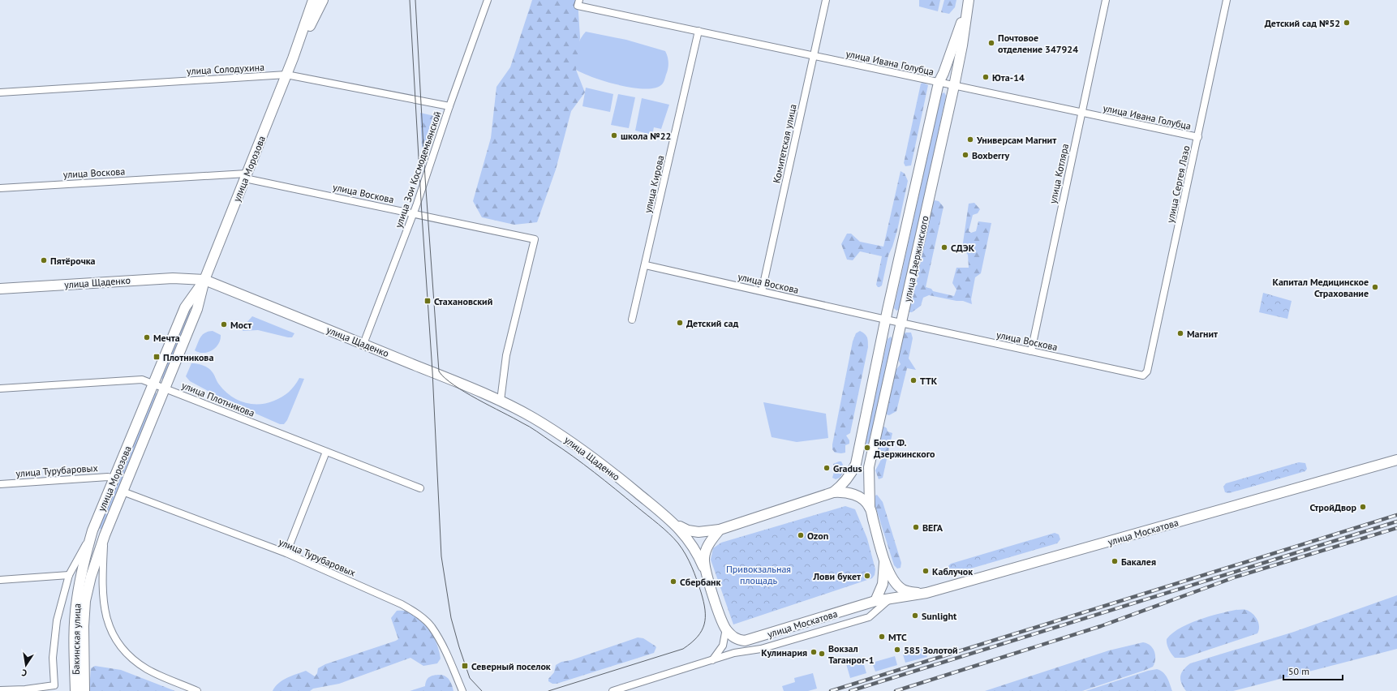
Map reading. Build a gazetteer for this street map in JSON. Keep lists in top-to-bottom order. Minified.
{"streets":{"main road":["улица Морозова","улица Дзержинского","улица Щаденко","улица Москатова","Бакинская улица"],"street":["улица Ивана Голубца","улица Солодухина","Комитетская улица","улица Зои Космодемьянской","улица Воскова","улица Котляра","улица Кирова","улица Сергея Лазо","улица Плотникова","улица Турубаровых"]},"crossings":[["улица Ивана Голубца","Комитетская улица"],["улица Ивана Голубца","улица Котляра"],["улица Ивана Голубца","улица Кирова"],["улица Ивана Голубца","улица Сергея Лазо"],["улица Ивана Голубца","улица Дзержинского"],["улица Солодухина","улица Морозова"],["улица Солодухина","улица Зои Космодемьянской"],["Комитетская улица","улица Воскова"],["улица Морозова","улица Воскова"],["улица Морозова","улица Щаденко"],["улица Морозова","улица Плотникова"],["улица Морозова","улица Турубаровых"],["улица Морозова","Бакинская улица"],["улица Зои Космодемьянской","улица Воскова"],["улица Зои Космодемьянской","улица Щаденко"],["улица Воскова","улица Котляра"],["улица Воскова","улица Кирова"],["улица Воскова","улица Сергея Лазо"],["улица Воскова","улица Дзержинского"],["улица Воскова","улица Щаденко"]],"parks":["Привокзальная площадь"],"places":{"other":["Детский сад №52","Почтовое отделение 347924","Юта-14","школа №22","Универсам Магнит","Boxberry","СДЭК","Пятёрочка","Капитал Медицинское Страхование","Детский сад","Мост","Магнит","Мечта","ТТК","Бюст Ф. Дзержинского","Gradus","СтройДвор","ВЕГА","Ozon","Бакалея","Каблучок","Лови букет","Сбербанк","Sunlight","МТС","585 Золотой","Кулинария","Вокзал Таганрог-1"],"transit":["Стахановский","Плотникова","Северный поселок"]},"scale_bar":"50 m","north":"bottom"}
